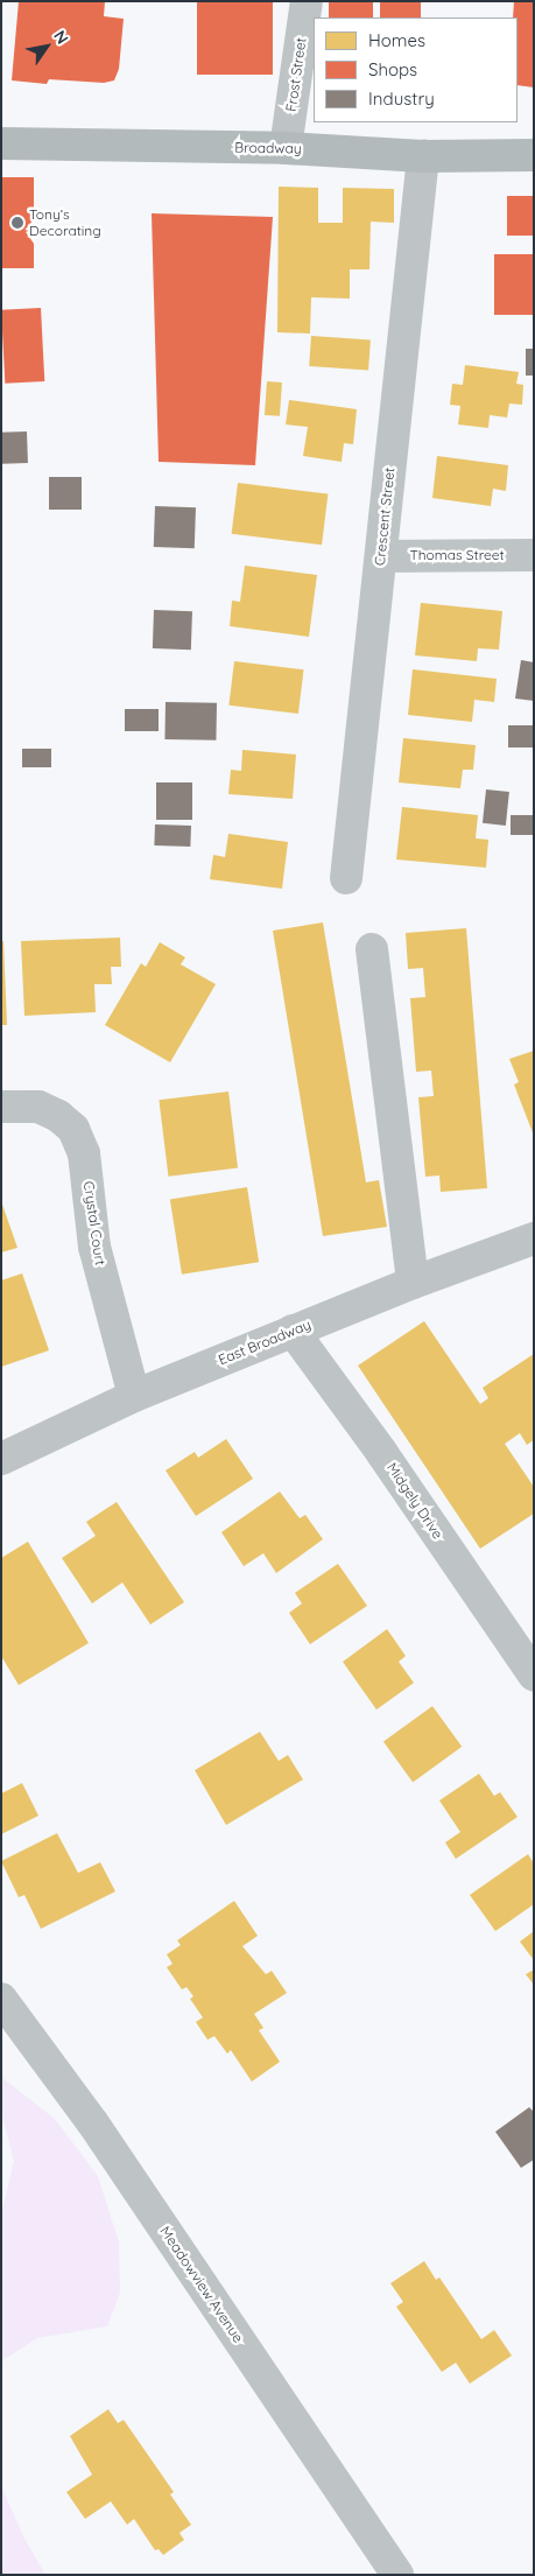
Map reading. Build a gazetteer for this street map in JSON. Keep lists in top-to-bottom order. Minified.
{"streets":{"main road":["Broadway"],"street":["Frost Street","Crescent Street","Thomas Street","Crystal Court","East Broadway","Midgely Drive","Meadowview Avenue"]},"crossings":[["Frost Street","Broadway"],["Broadway","Crescent Street"],["Crescent Street","Thomas Street"],["Crystal Court","East Broadway"],["East Broadway","Midgely Drive"]],"places":["Tony’s Decorating"],"legend":["Homes","Shops","Industry"],"north":"top right"}
